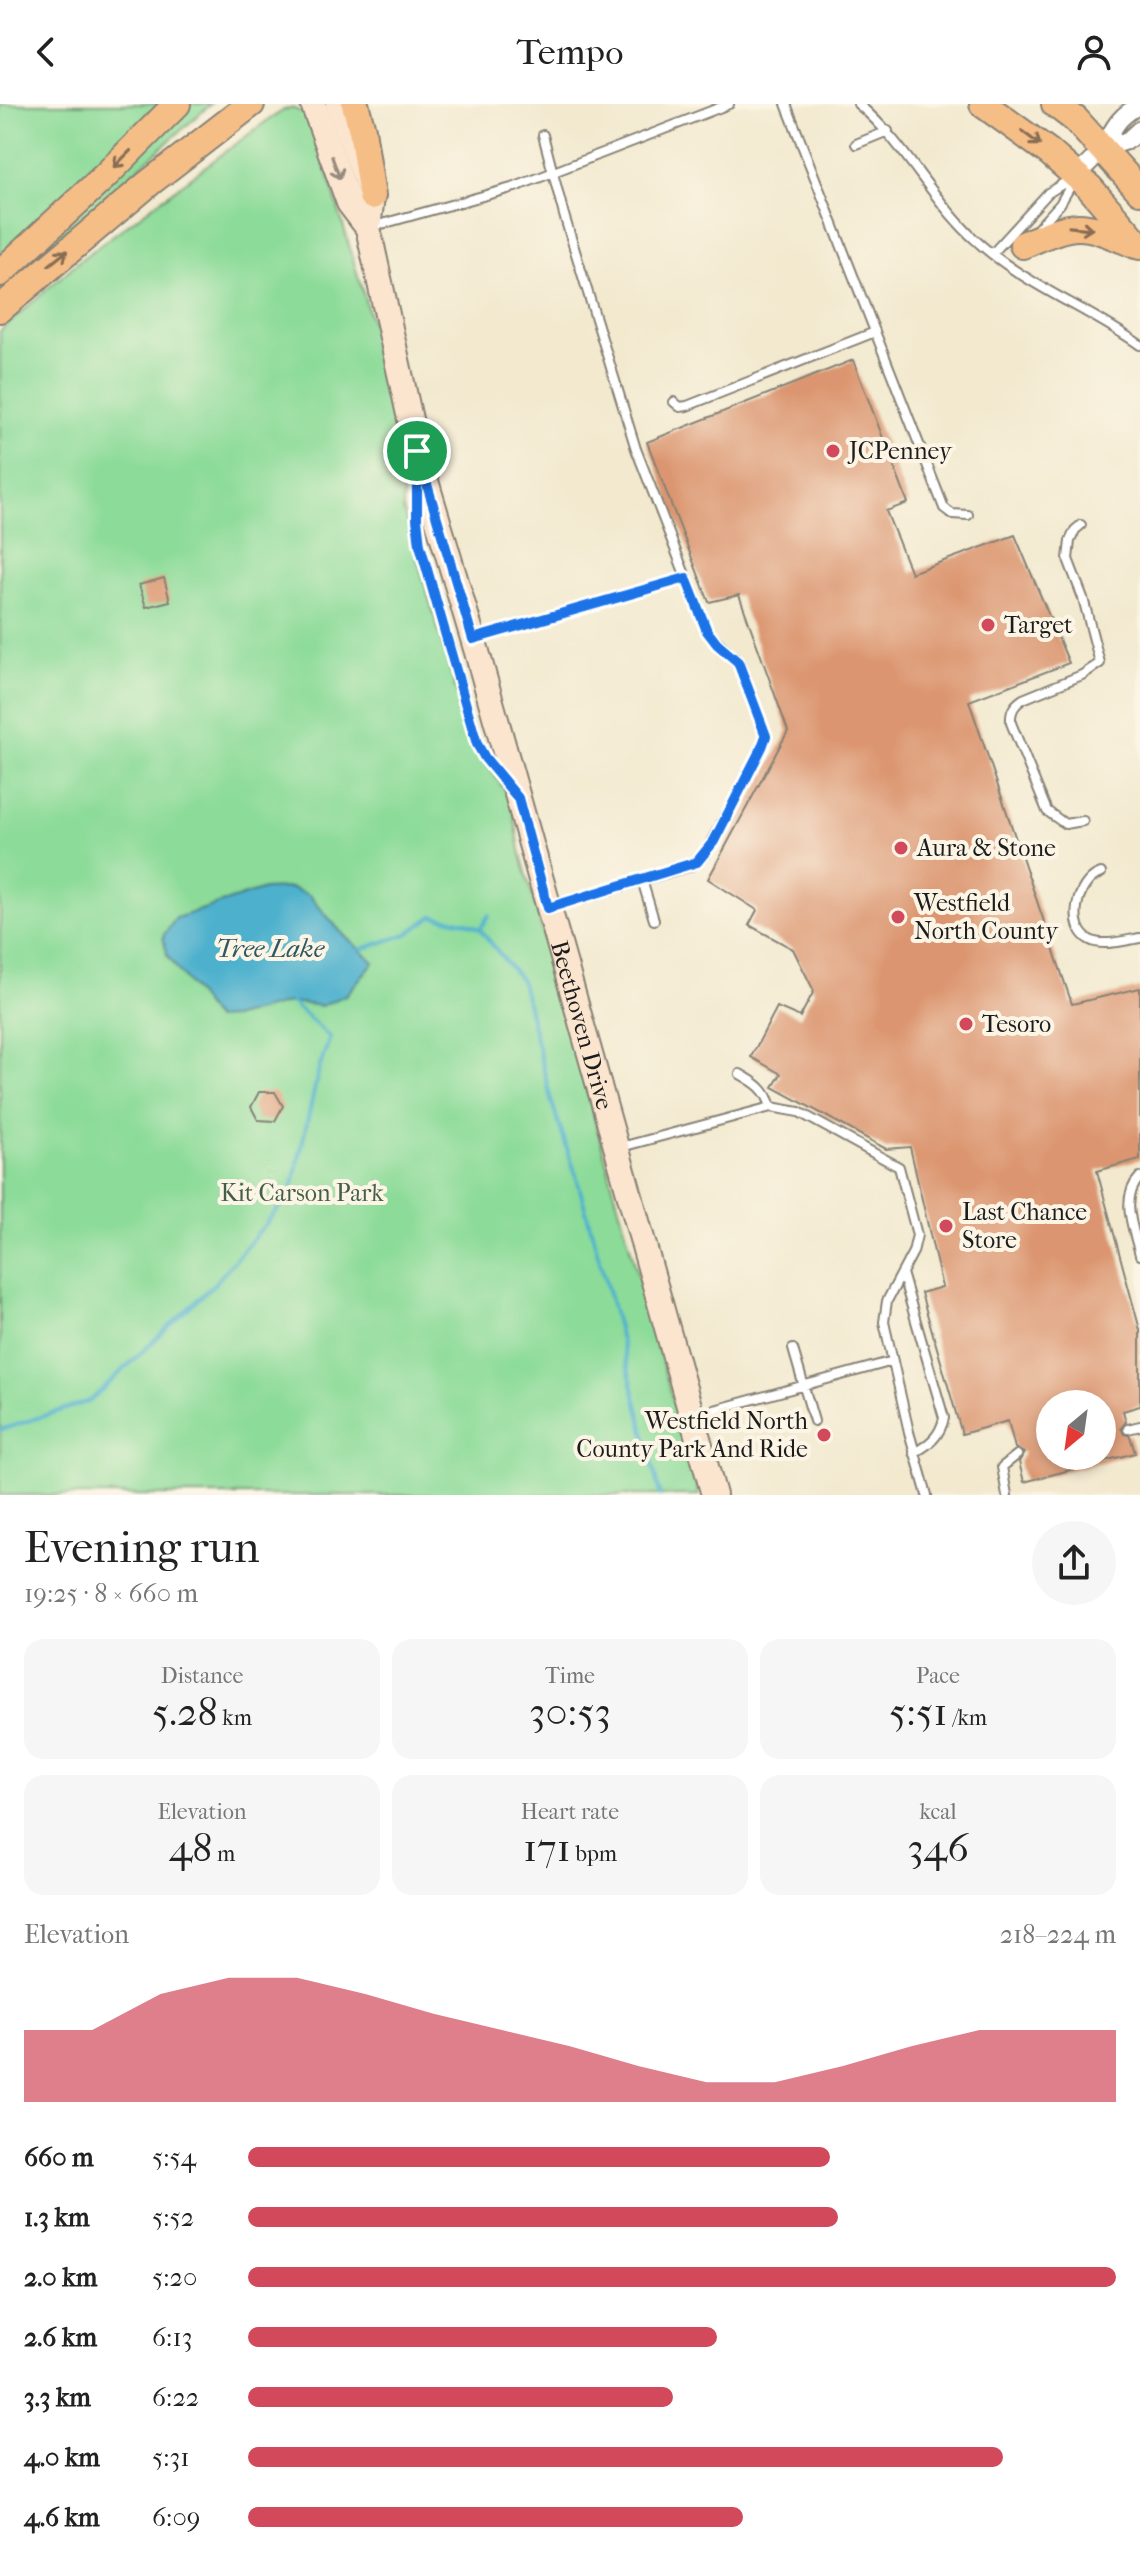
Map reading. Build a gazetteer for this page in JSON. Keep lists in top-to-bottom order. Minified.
{"streets":{"main road":["Beethoven Drive"]},"water":["Tree Lake"],"parks":["Kit Carson Park"],"places":["JCPenney","Target","Aura & Stone","Westfield North County","Tesoro","Last Chance Store","Westfield North County Park And Ride"],"north":"bottom left","page":{"header":"Tempo","heading":["Evening run","19:25 · 8 × 660 m"],"stats":[["Distance","5.28 km"],["Time","30:53"],["Pace","5:51 /km"],["Elevation","48 m"],["Heart rate","171 bpm"],["kcal","346"]],"chart":["Elevation","218–224 m"],"list":[{"name":"660 m","note":"5:54"},{"name":"1.3 km","note":"5:52"},{"name":"2.0 km","note":"5:20"},{"name":"2.6 km","note":"6:13"},{"name":"3.3 km","note":"6:22"},{"name":"4.0 km","note":"5:31"},{"name":"4.6 km","note":"6:09"}]}}
